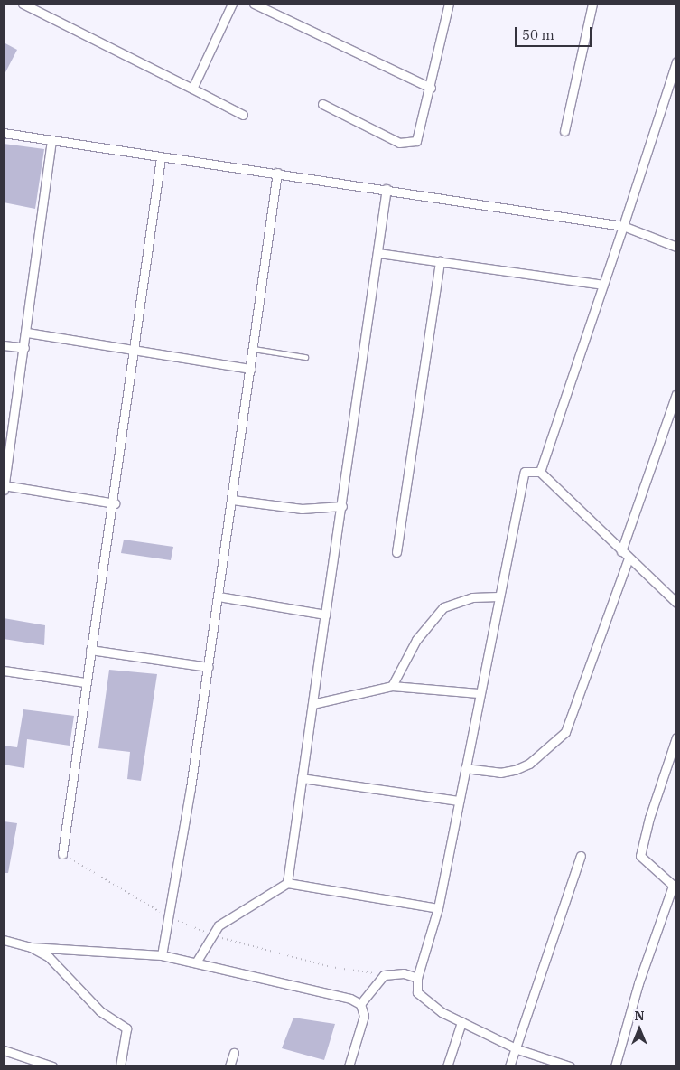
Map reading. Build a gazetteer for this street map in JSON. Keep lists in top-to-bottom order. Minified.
{"scale_bar":"50 m","north":"top"}
